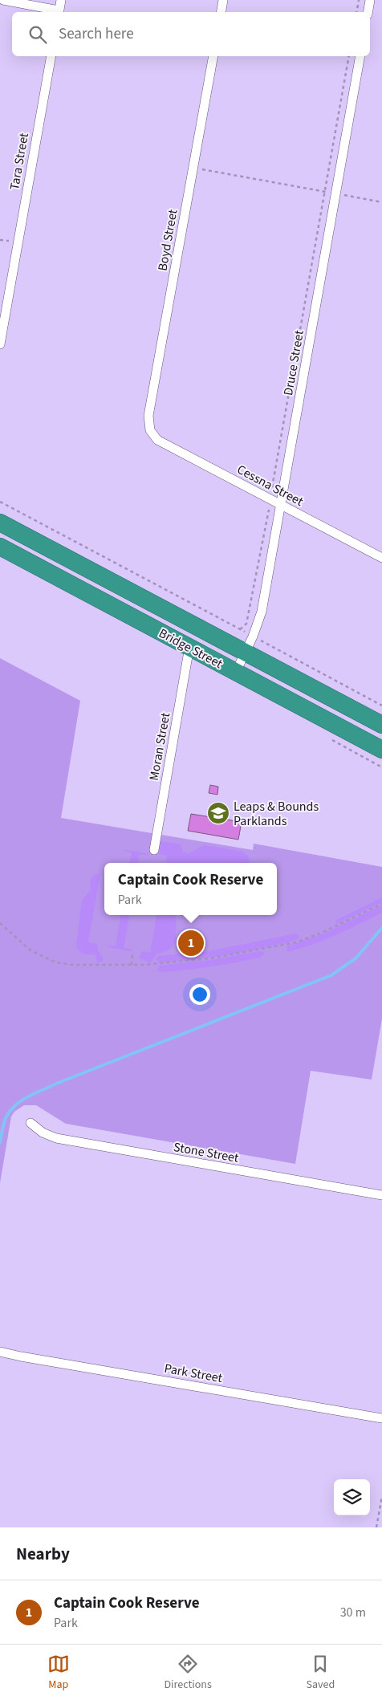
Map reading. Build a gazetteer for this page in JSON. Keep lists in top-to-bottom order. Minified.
{"streets":{"highway":["Bridge Street"],"street":["Tara Street","Boyd Street","Druce Street","Cessna Street","Moran Street","Stone Street","Park Street"]},"crossings":[["Boyd Street","Cessna Street"],["Druce Street","Cessna Street"],["Druce Street","Bridge Street"],["Bridge Street","Moran Street"]],"places":{"school or university":["Leaps & Bounds Parklands"]},"page":{"search":"Search here","popup":["Captain Cook Reserve","Park"],"pins":"1","heading":"Nearby","list":[{"mark":"1","name":"Captain Cook Reserve","note":"Park","value":"30 m"}],"nav":["Map","Directions","Saved"]}}
